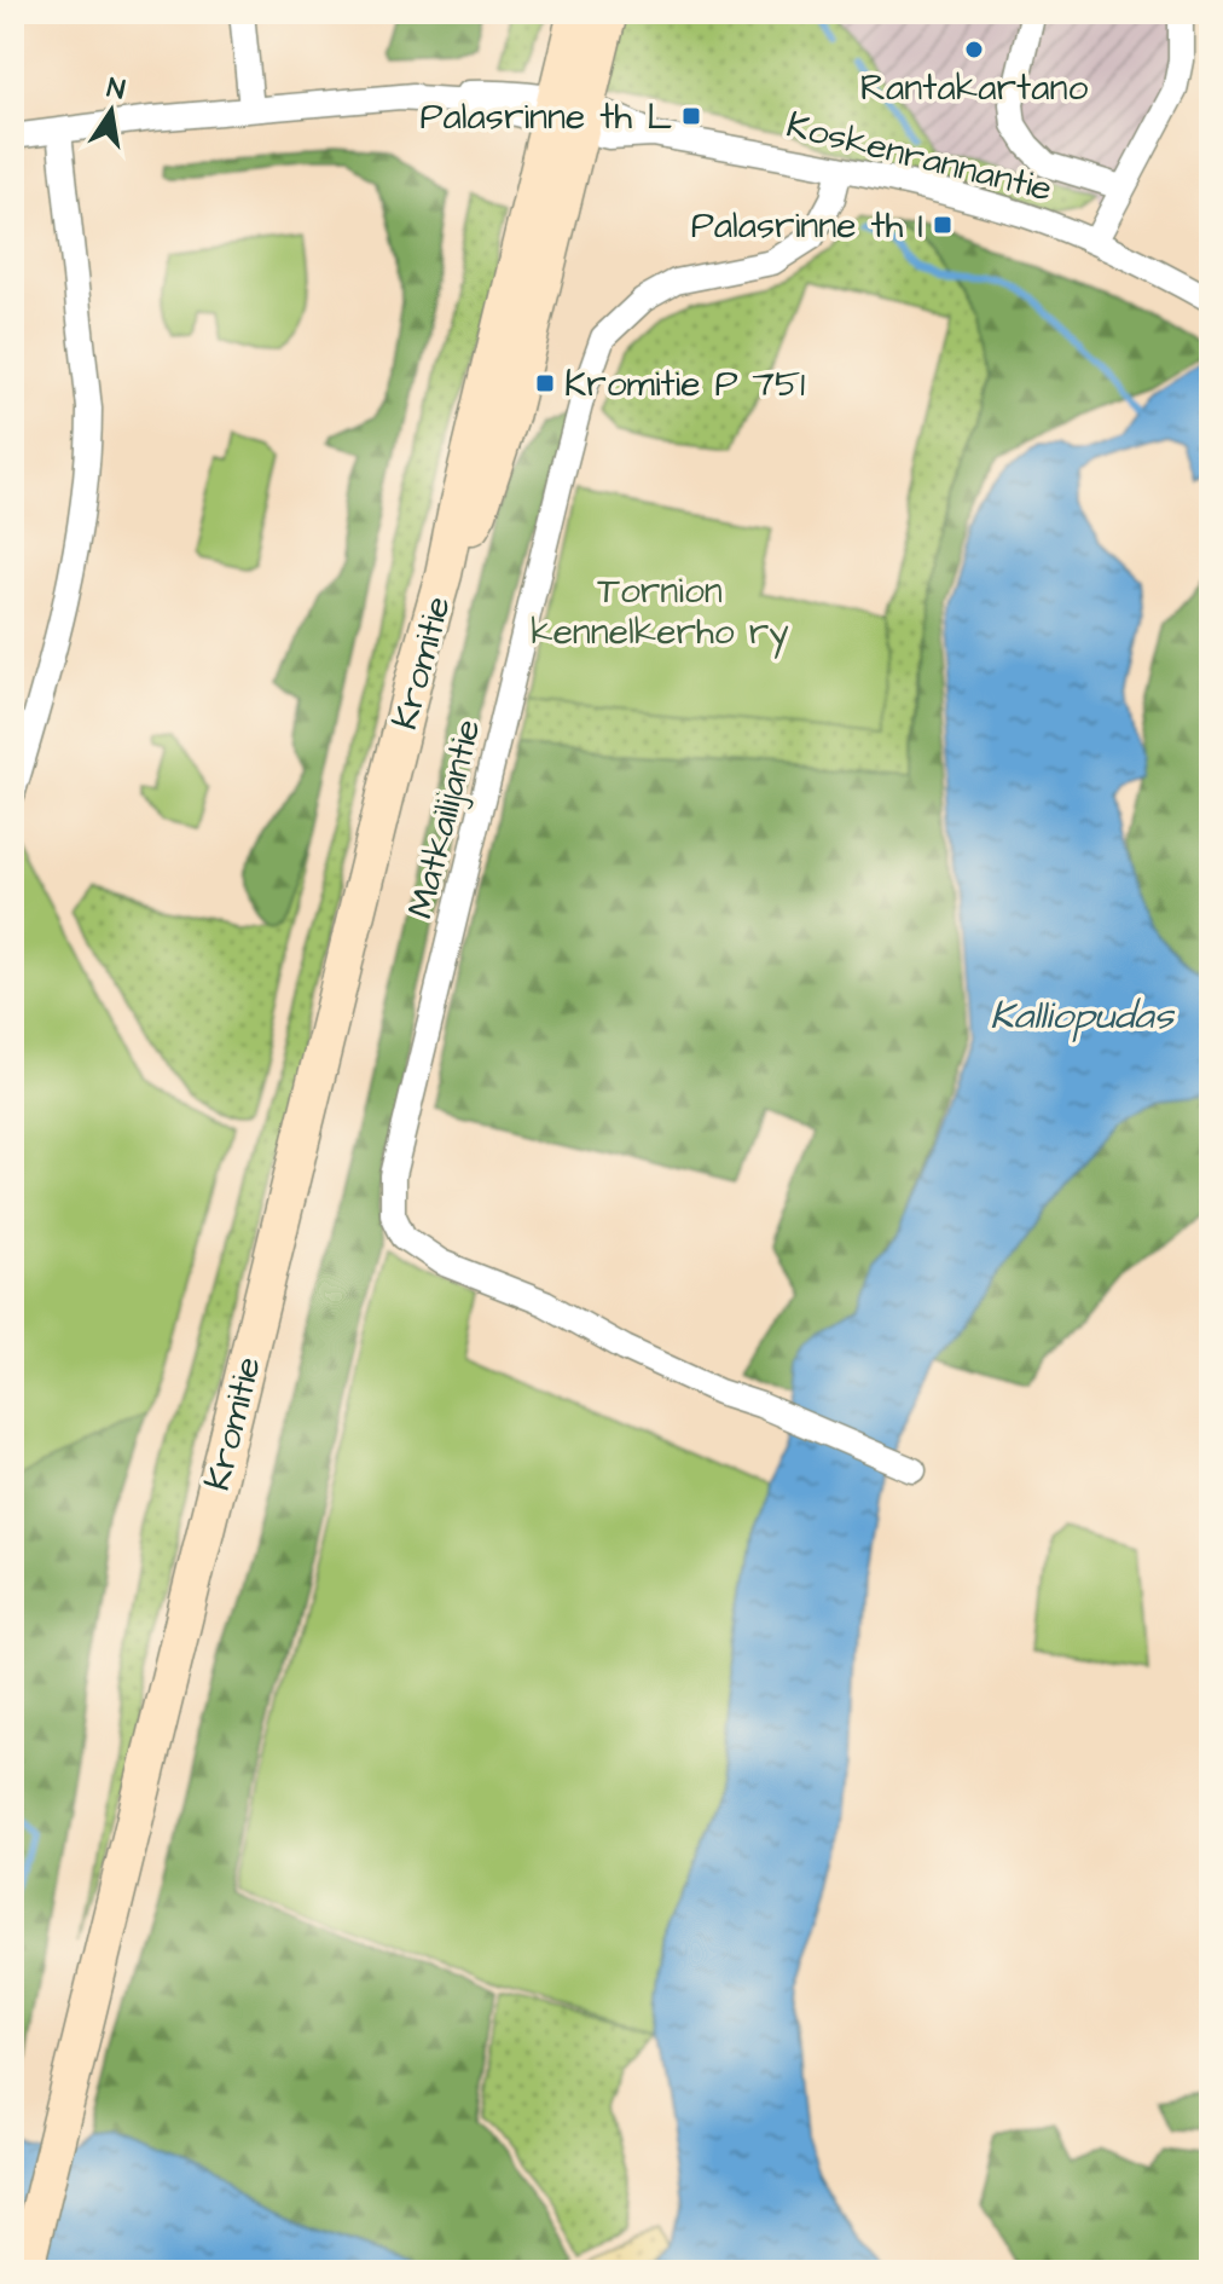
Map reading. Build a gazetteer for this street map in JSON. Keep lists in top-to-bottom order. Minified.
{"streets":{"main road":["Kromitie"],"street":["Koskenrannantie","Matkailijantie"]},"crossings":[["Koskenrannantie","Kromitie"],["Koskenrannantie","Matkailijantie"]],"water":["Kalliopudas"],"parks":["Tornion kennelkerho ry"],"places":{"other":["Rantakartano"],"transit":["Palasrinne th L","Palasrinne th I","Kromitie P 751"]},"north":"top"}
